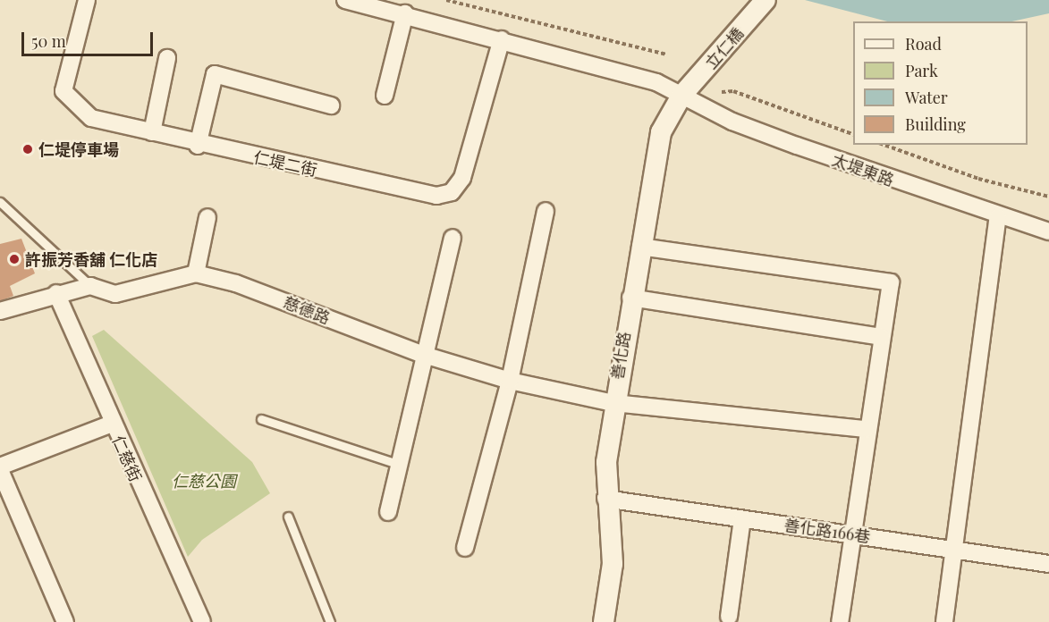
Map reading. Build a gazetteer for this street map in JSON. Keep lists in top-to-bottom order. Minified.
{"streets":{"street":["立仁橋","仁堤二街","太堤東路","慈德路","善化路","仁慈街","善化路166巷"]},"crossings":[["立仁橋","太堤東路"],["立仁橋","善化路"],["仁堤二街","太堤東路"],["太堤東路","善化路"],["慈德路","善化路"],["慈德路","仁慈街"],["善化路","善化路166巷"]],"parks":["仁慈公園"],"places":["仁堤停車場","許振芳香舖 仁化店"],"legend":["Road","Park","Water","Building"],"scale_bar":"50 m"}
